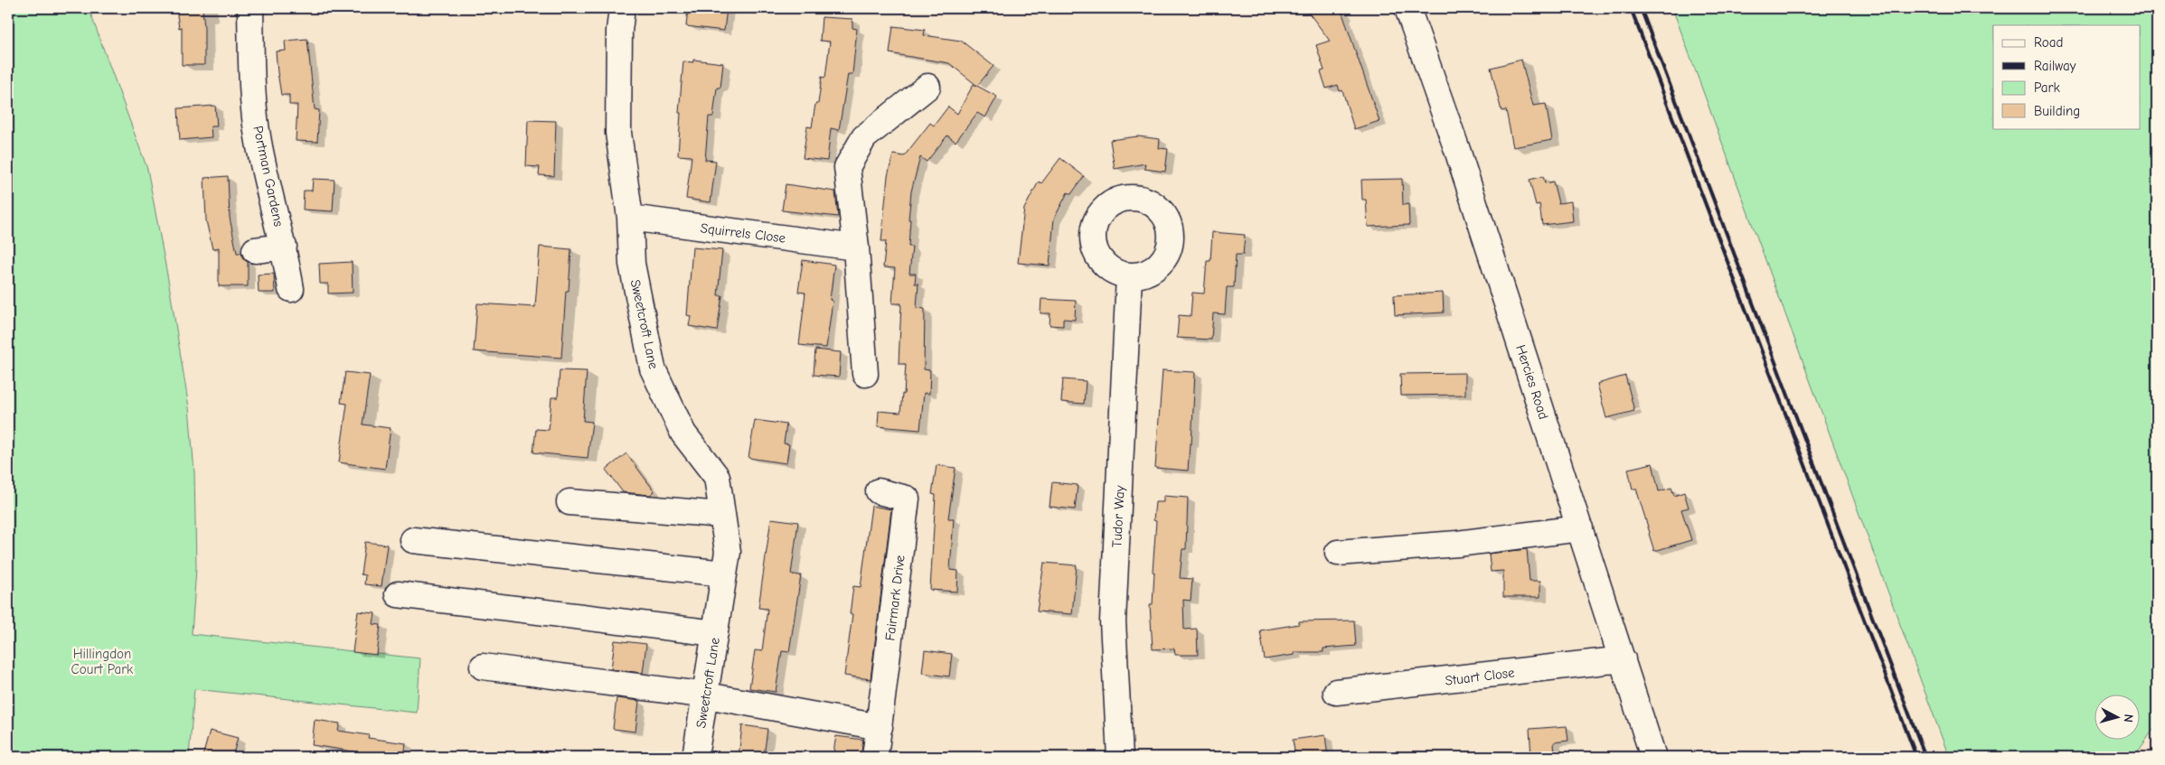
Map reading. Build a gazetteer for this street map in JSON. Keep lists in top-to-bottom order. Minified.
{"streets":{"street":["Portman Gardens","Squirrels Close","Sweetcroft Lane","Hercies Road","Tudor Way","Fairmark Drive","Stuart Close"]},"crossings":[["Squirrels Close","Sweetcroft Lane"],["Hercies Road","Stuart Close"]],"parks":["Hillingdon Court Park"],"legend":["Road","Railway","Park","Building"],"north":"right"}
